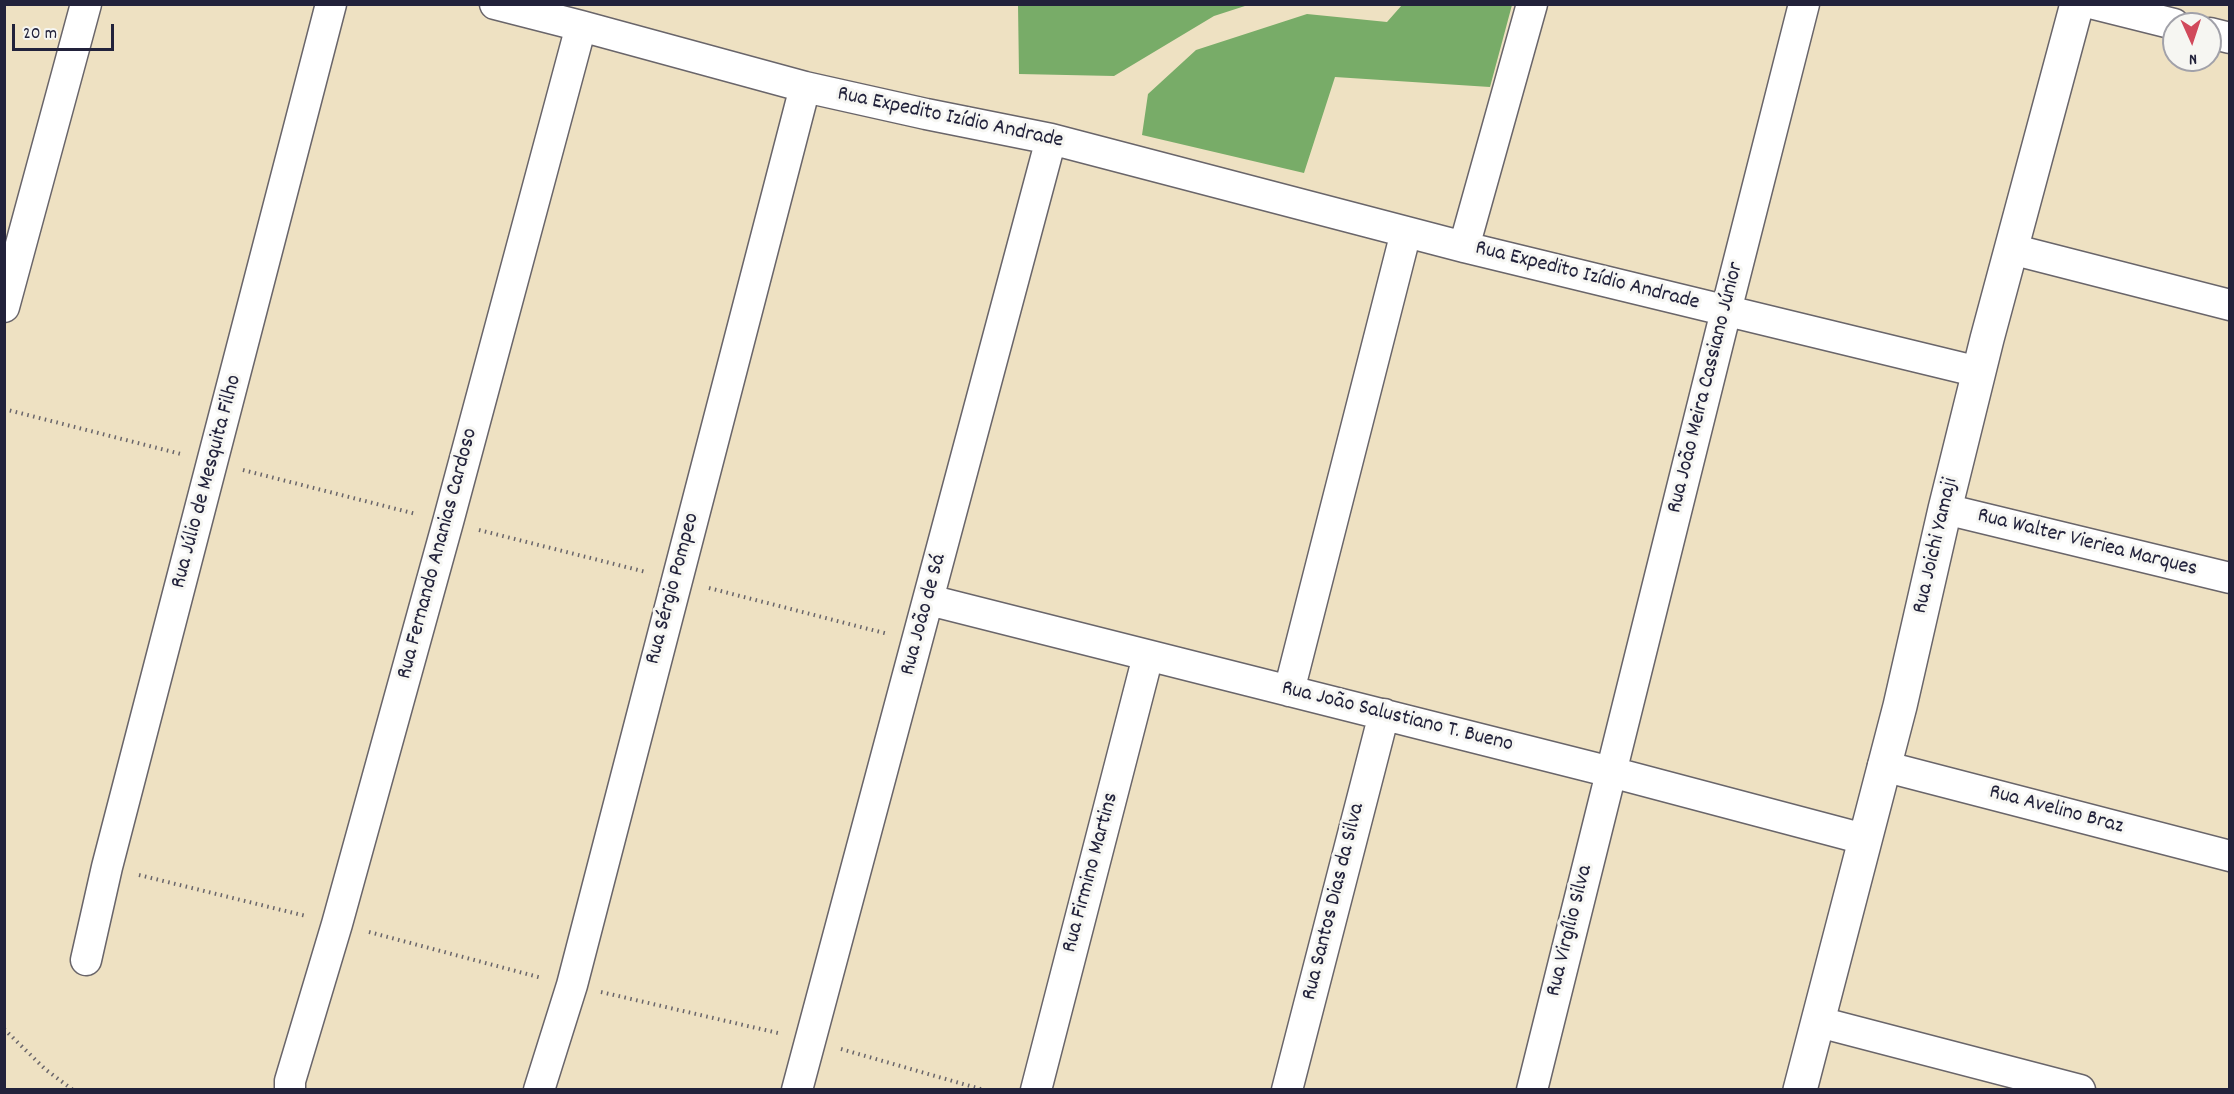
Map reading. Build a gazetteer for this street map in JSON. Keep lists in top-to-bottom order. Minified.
{"streets":{"main road":["Rua Joichi Yamaji"],"street":["Rua Expedito Izídio Andrade","Rua João Meira Cassiano Júnior","Rua Júlio de Mesquita Filho","Rua Walter Vieriea Marques","Rua Fernando Ananias Cardoso","Rua Sérgio Pompeo","Rua João de Sá","Rua João Salustiano T. Bueno","Rua Avelino Braz","Rua Firmino Martins","Rua Santos Dias da Silva","Rua Virgílio Silva"]},"crossings":[["Rua Expedito Izídio Andrade","Rua João Meira Cassiano Júnior"],["Rua Expedito Izídio Andrade","Rua Joichi Yamaji"],["Rua Expedito Izídio Andrade","Rua Fernando Ananias Cardoso"],["Rua Expedito Izídio Andrade","Rua Sérgio Pompeo"],["Rua Expedito Izídio Andrade","Rua João de Sá"],["Rua João Meira Cassiano Júnior","Rua João Salustiano T. Bueno"],["Rua João Meira Cassiano Júnior","Rua Virgílio Silva"],["Rua Walter Vieriea Marques","Rua Joichi Yamaji"],["Rua Joichi Yamaji","Rua João Salustiano T. Bueno"],["Rua Joichi Yamaji","Rua Avelino Braz"],["Rua João de Sá","Rua João Salustiano T. Bueno"],["Rua João Salustiano T. Bueno","Rua Firmino Martins"],["Rua João Salustiano T. Bueno","Rua Santos Dias da Silva"],["Rua João Salustiano T. Bueno","Rua Virgílio Silva"]],"scale_bar":"20 m","north":"bottom"}
